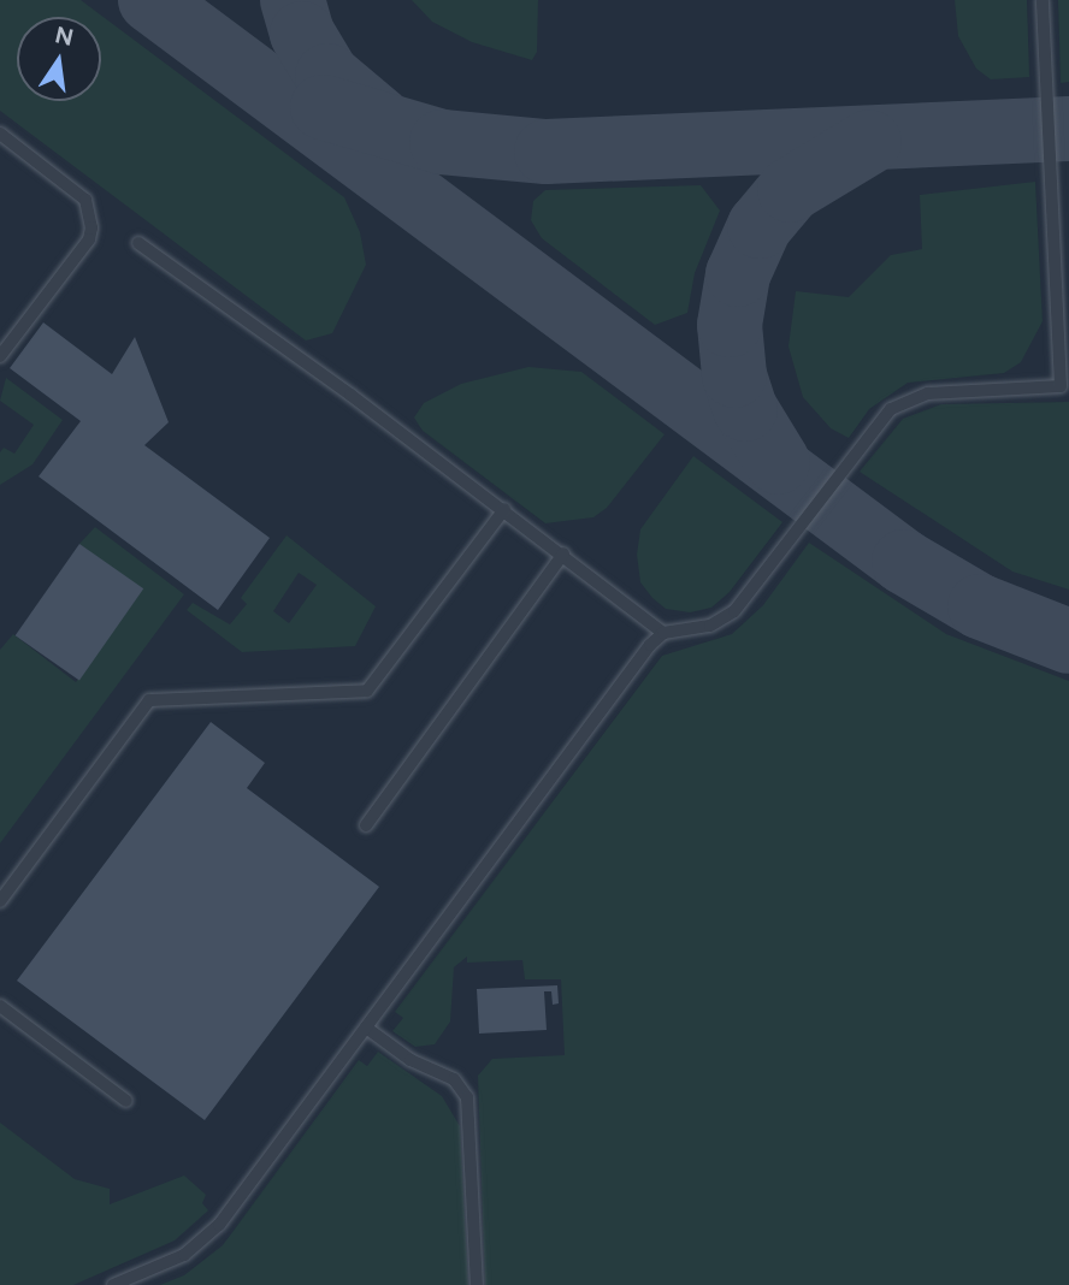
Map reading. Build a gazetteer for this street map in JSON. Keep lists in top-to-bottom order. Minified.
{"north":"top"}
